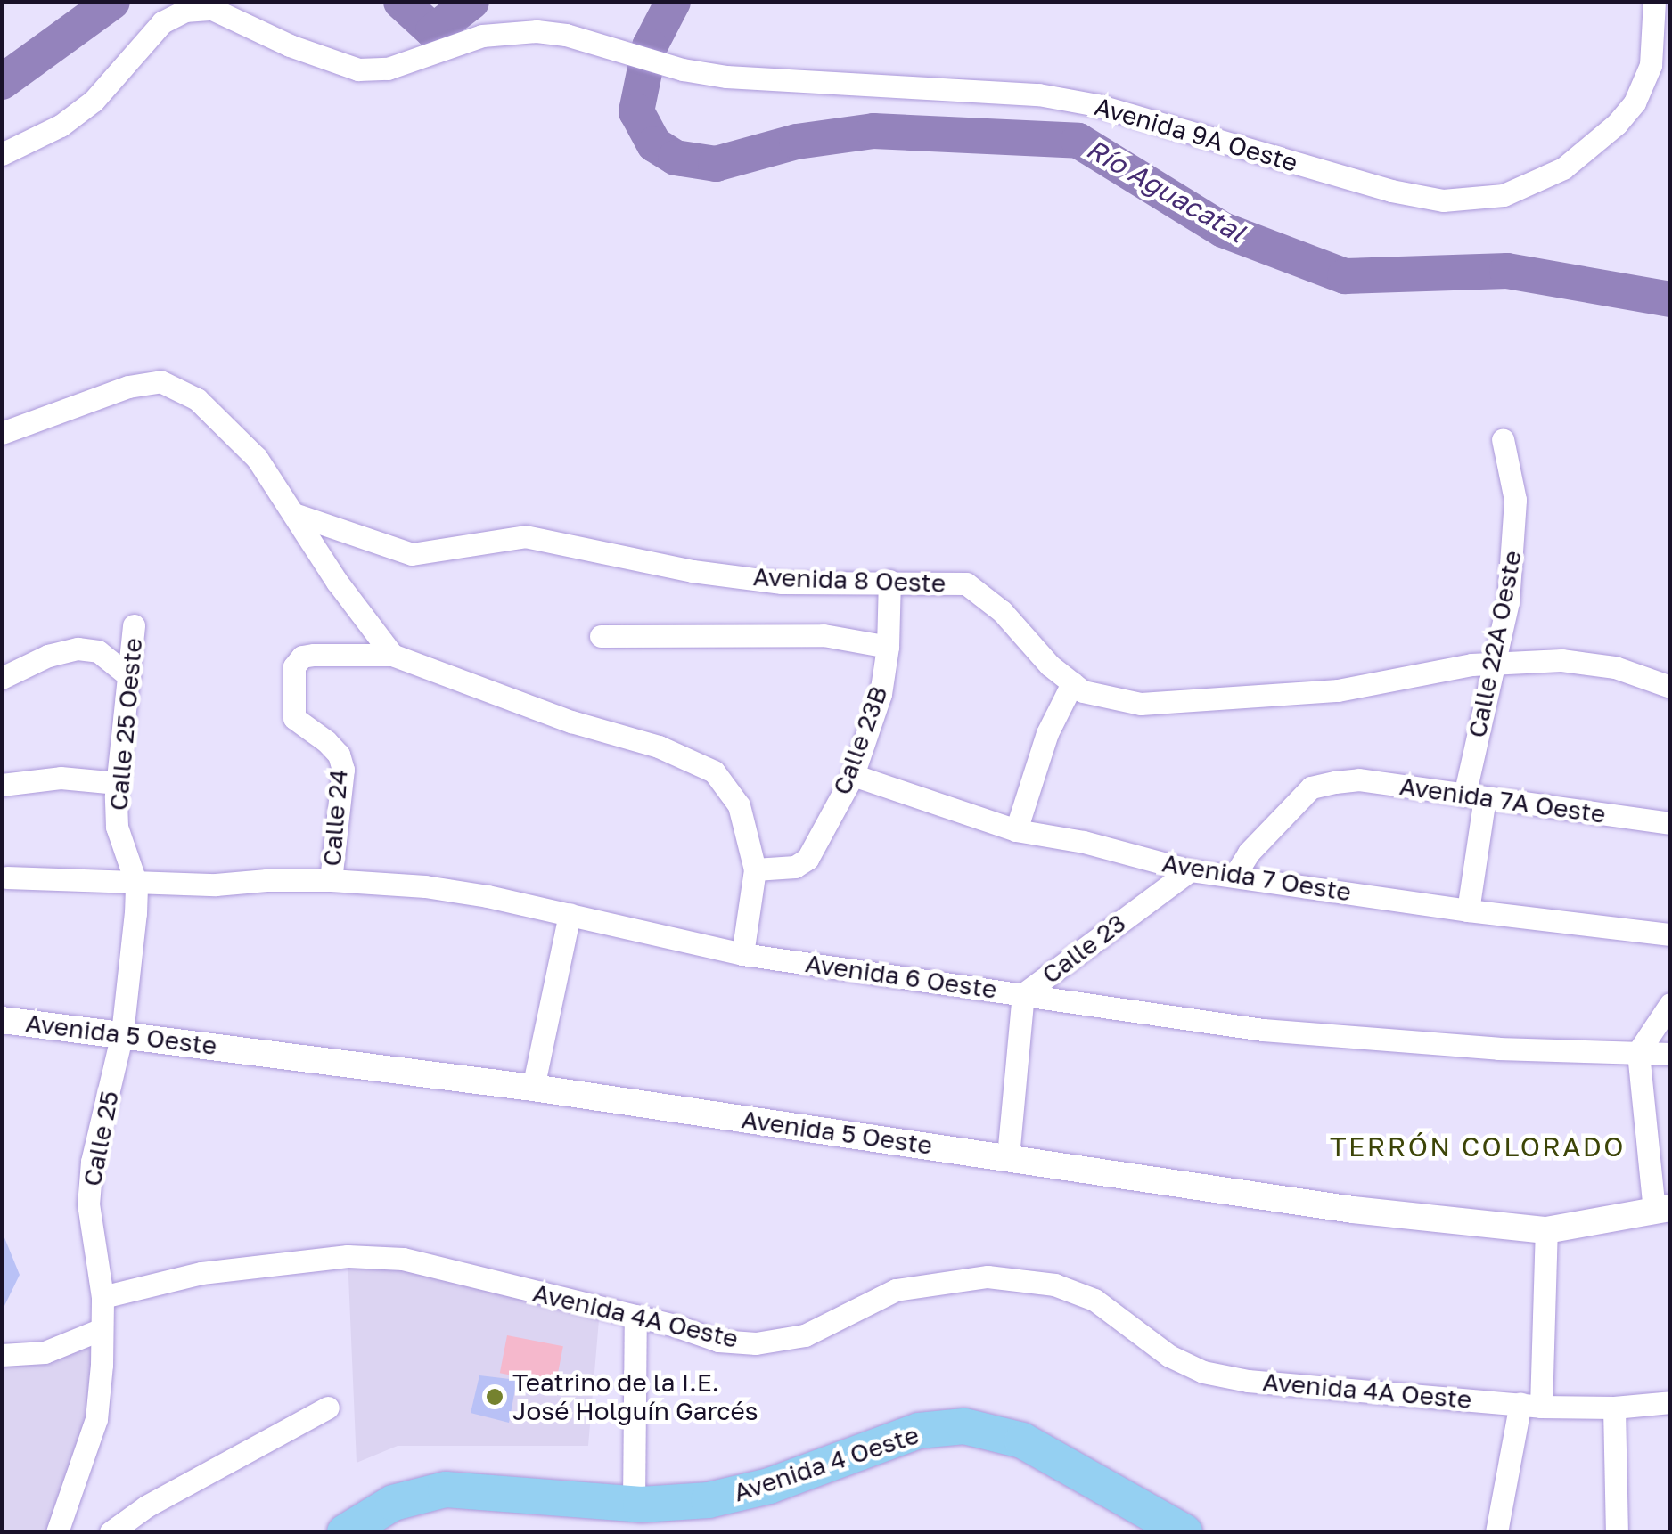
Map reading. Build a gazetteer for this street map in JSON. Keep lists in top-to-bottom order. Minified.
{"streets":{"main road":["Avenida 4 Oeste"],"street":["Avenida 9A Oeste","Avenida 8 Oeste","Calle 22A Oeste","Calle 25 Oeste","Calle 23B","Avenida 7A Oeste","Calle 24","Avenida 7 Oeste","Calle 23","Avenida 6 Oeste","Avenida 5 Oeste","Calle 25","Avenida 4A Oeste"]},"crossings":[["Avenida 8 Oeste","Calle 22A Oeste"],["Avenida 8 Oeste","Calle 23B"],["Calle 22A Oeste","Avenida 7A Oeste"],["Calle 22A Oeste","Avenida 7 Oeste"],["Calle 25 Oeste","Avenida 6 Oeste"],["Calle 25 Oeste","Avenida 5 Oeste"],["Calle 25 Oeste","Calle 25"],["Calle 23B","Avenida 7 Oeste"],["Avenida 7A Oeste","Avenida 7 Oeste"],["Calle 24","Avenida 6 Oeste"],["Avenida 7 Oeste","Calle 23"],["Calle 23","Avenida 6 Oeste"],["Calle 23","Avenida 5 Oeste"],["Avenida 5 Oeste","Calle 25"],["Calle 25","Avenida 4A Oeste"]],"districts":["TERRÓN COLORADO"],"water":["Río Aguacatal"],"places":["Teatrino de la I.E. José Holguín Garcés"]}
